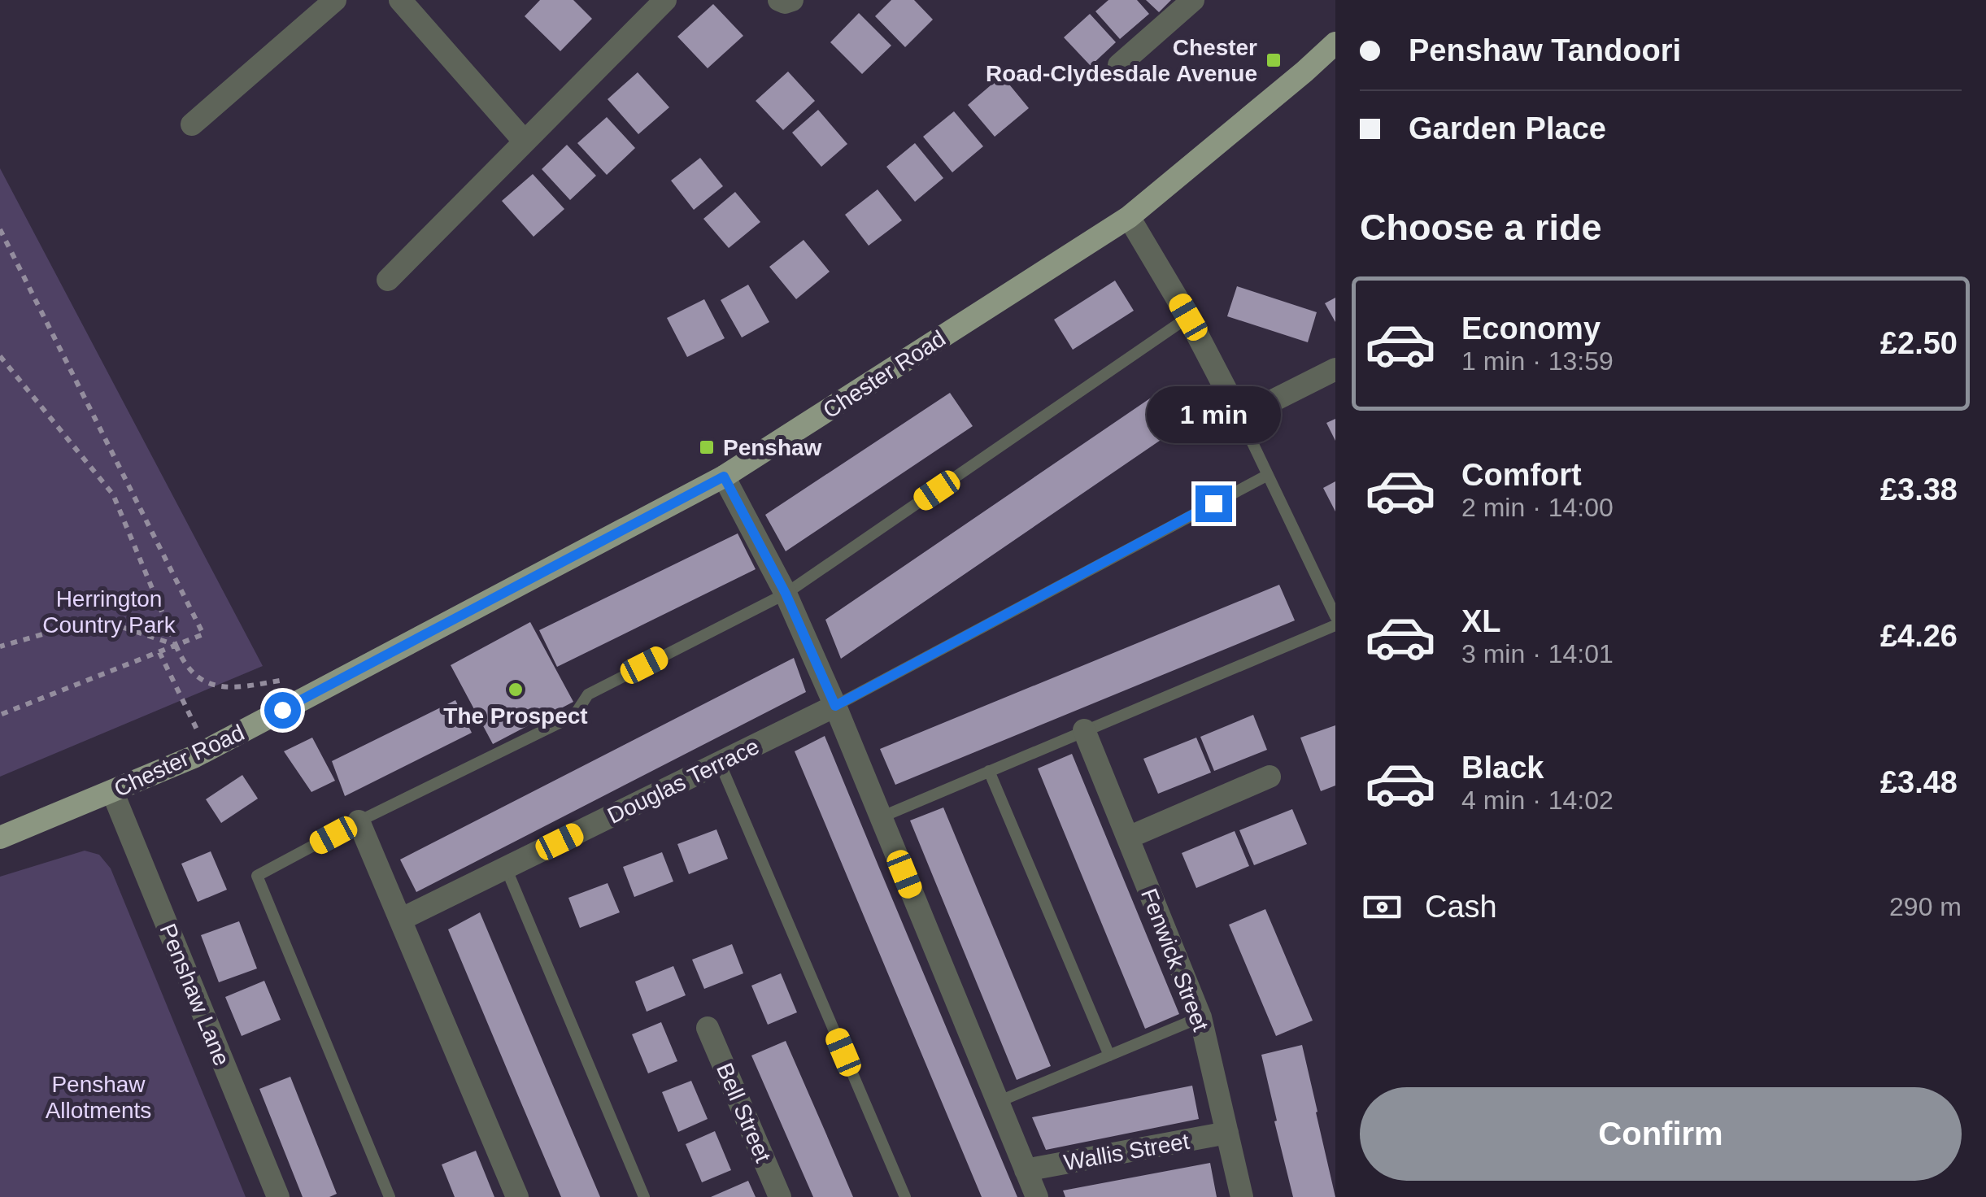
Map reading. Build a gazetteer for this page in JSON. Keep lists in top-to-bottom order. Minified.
{"streets":{"main road":["Chester Road"],"street":["Douglas Terrace","Fenwick Street","Penshaw Lane","Bell Street","Wallis Street"]},"crossings":[["Chester Road","Penshaw Lane"],["Fenwick Street","Wallis Street"]],"parks":["Herrington Country Park","Penshaw Allotments"],"places":{"transit":["Chester Road-Clydesdale Avenue","Penshaw"],"other":["The Prospect"]},"page":{"banner":["Penshaw Tandoori","Garden Place"],"heading":"Choose a ride","list":[{"name":"Economy","note":"1 min · 13:59","value":"£2.50"},{"name":"Comfort","note":"2 min · 14:00","value":"£3.38"},{"name":"XL","note":"3 min · 14:01","value":"£4.26"},{"name":"Black","note":"4 min · 14:02","value":"£3.48"}],"bubble":"1 min","pay":["Cash","290 m"],"buttons":"Confirm"}}
